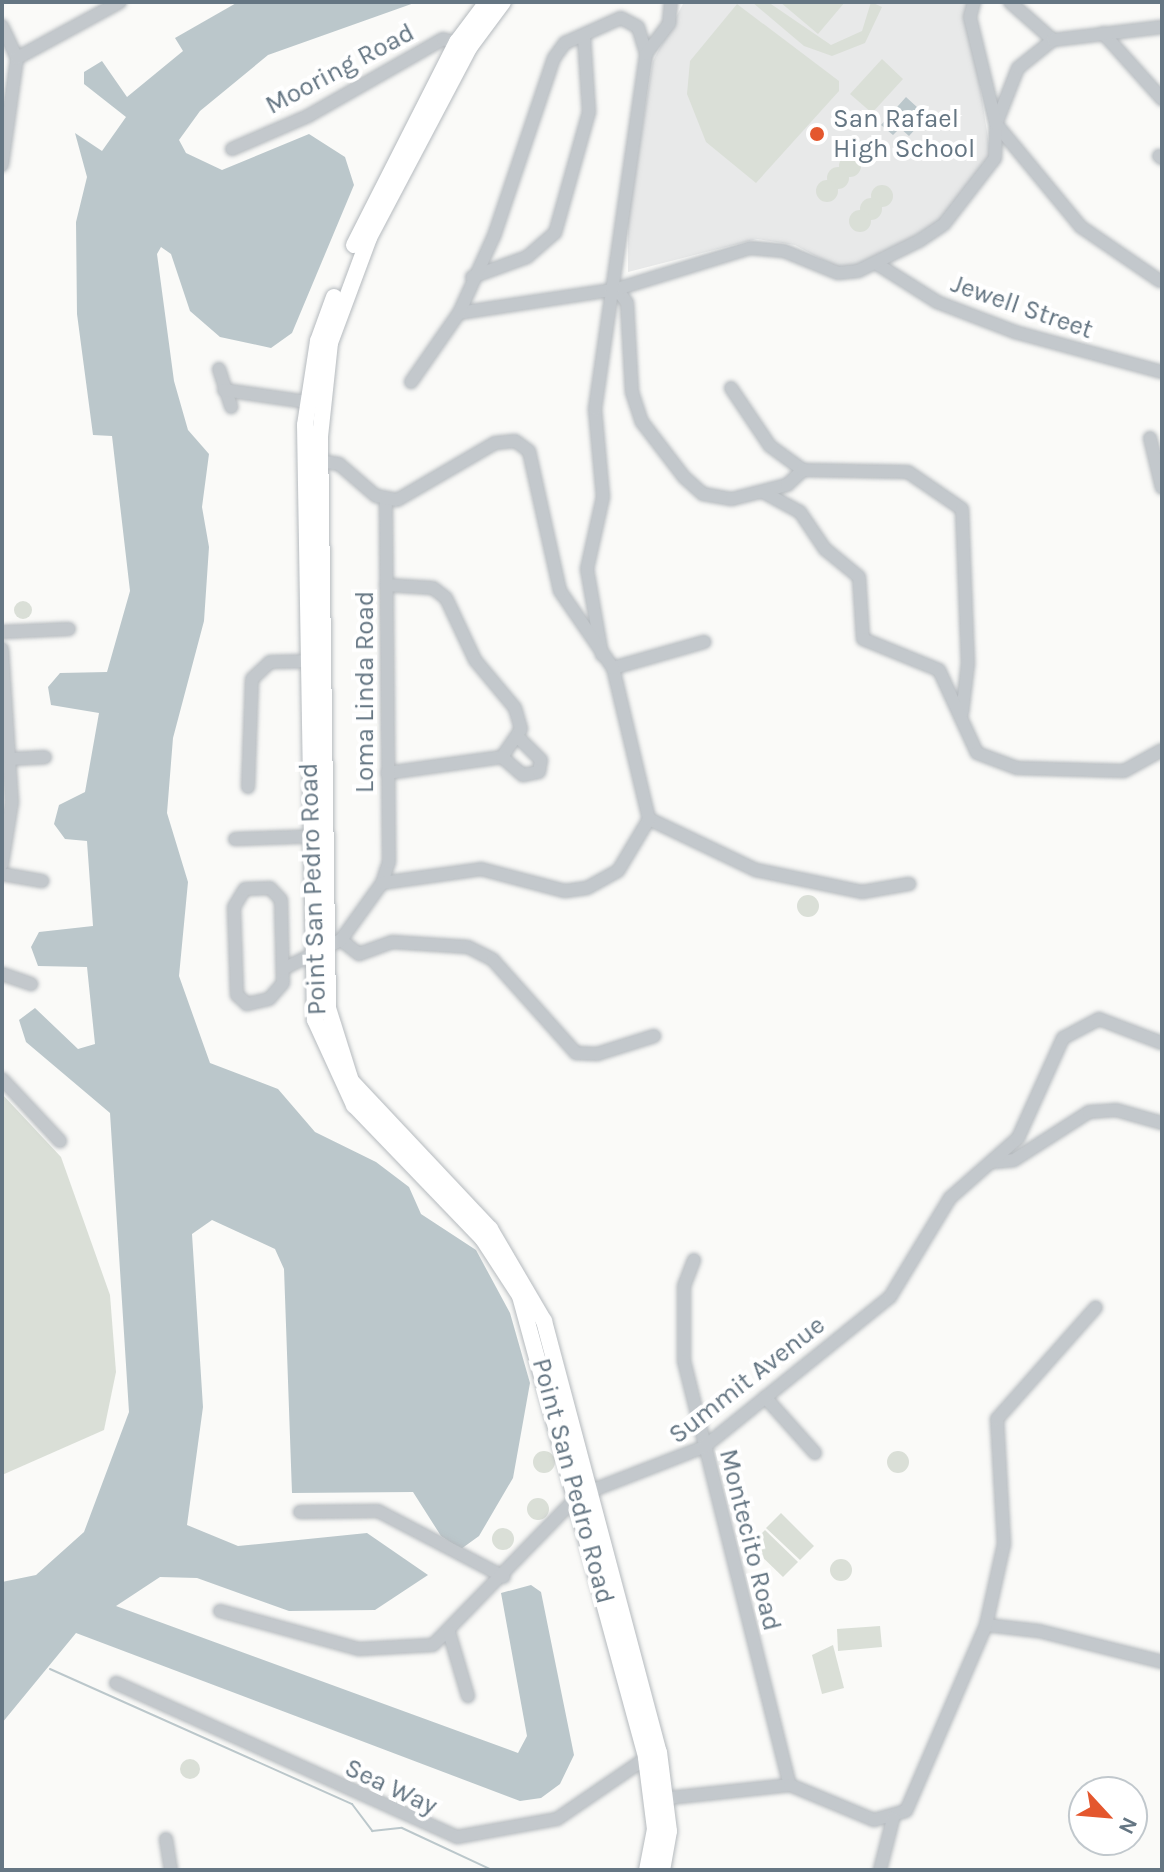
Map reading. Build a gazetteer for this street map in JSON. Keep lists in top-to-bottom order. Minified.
{"streets":{"main road":["Point San Pedro Road"],"street":["Mooring Road","Jewell Street","Loma Linda Road","Summit Avenue","Montecito Road","Sea Way"]},"crossings":[["Mooring Road","Point San Pedro Road"],["Point San Pedro Road","Summit Avenue"],["Point San Pedro Road","Sea Way"],["Summit Avenue","Montecito Road"]],"places":["San Rafael High School"],"north":"bottom right"}
